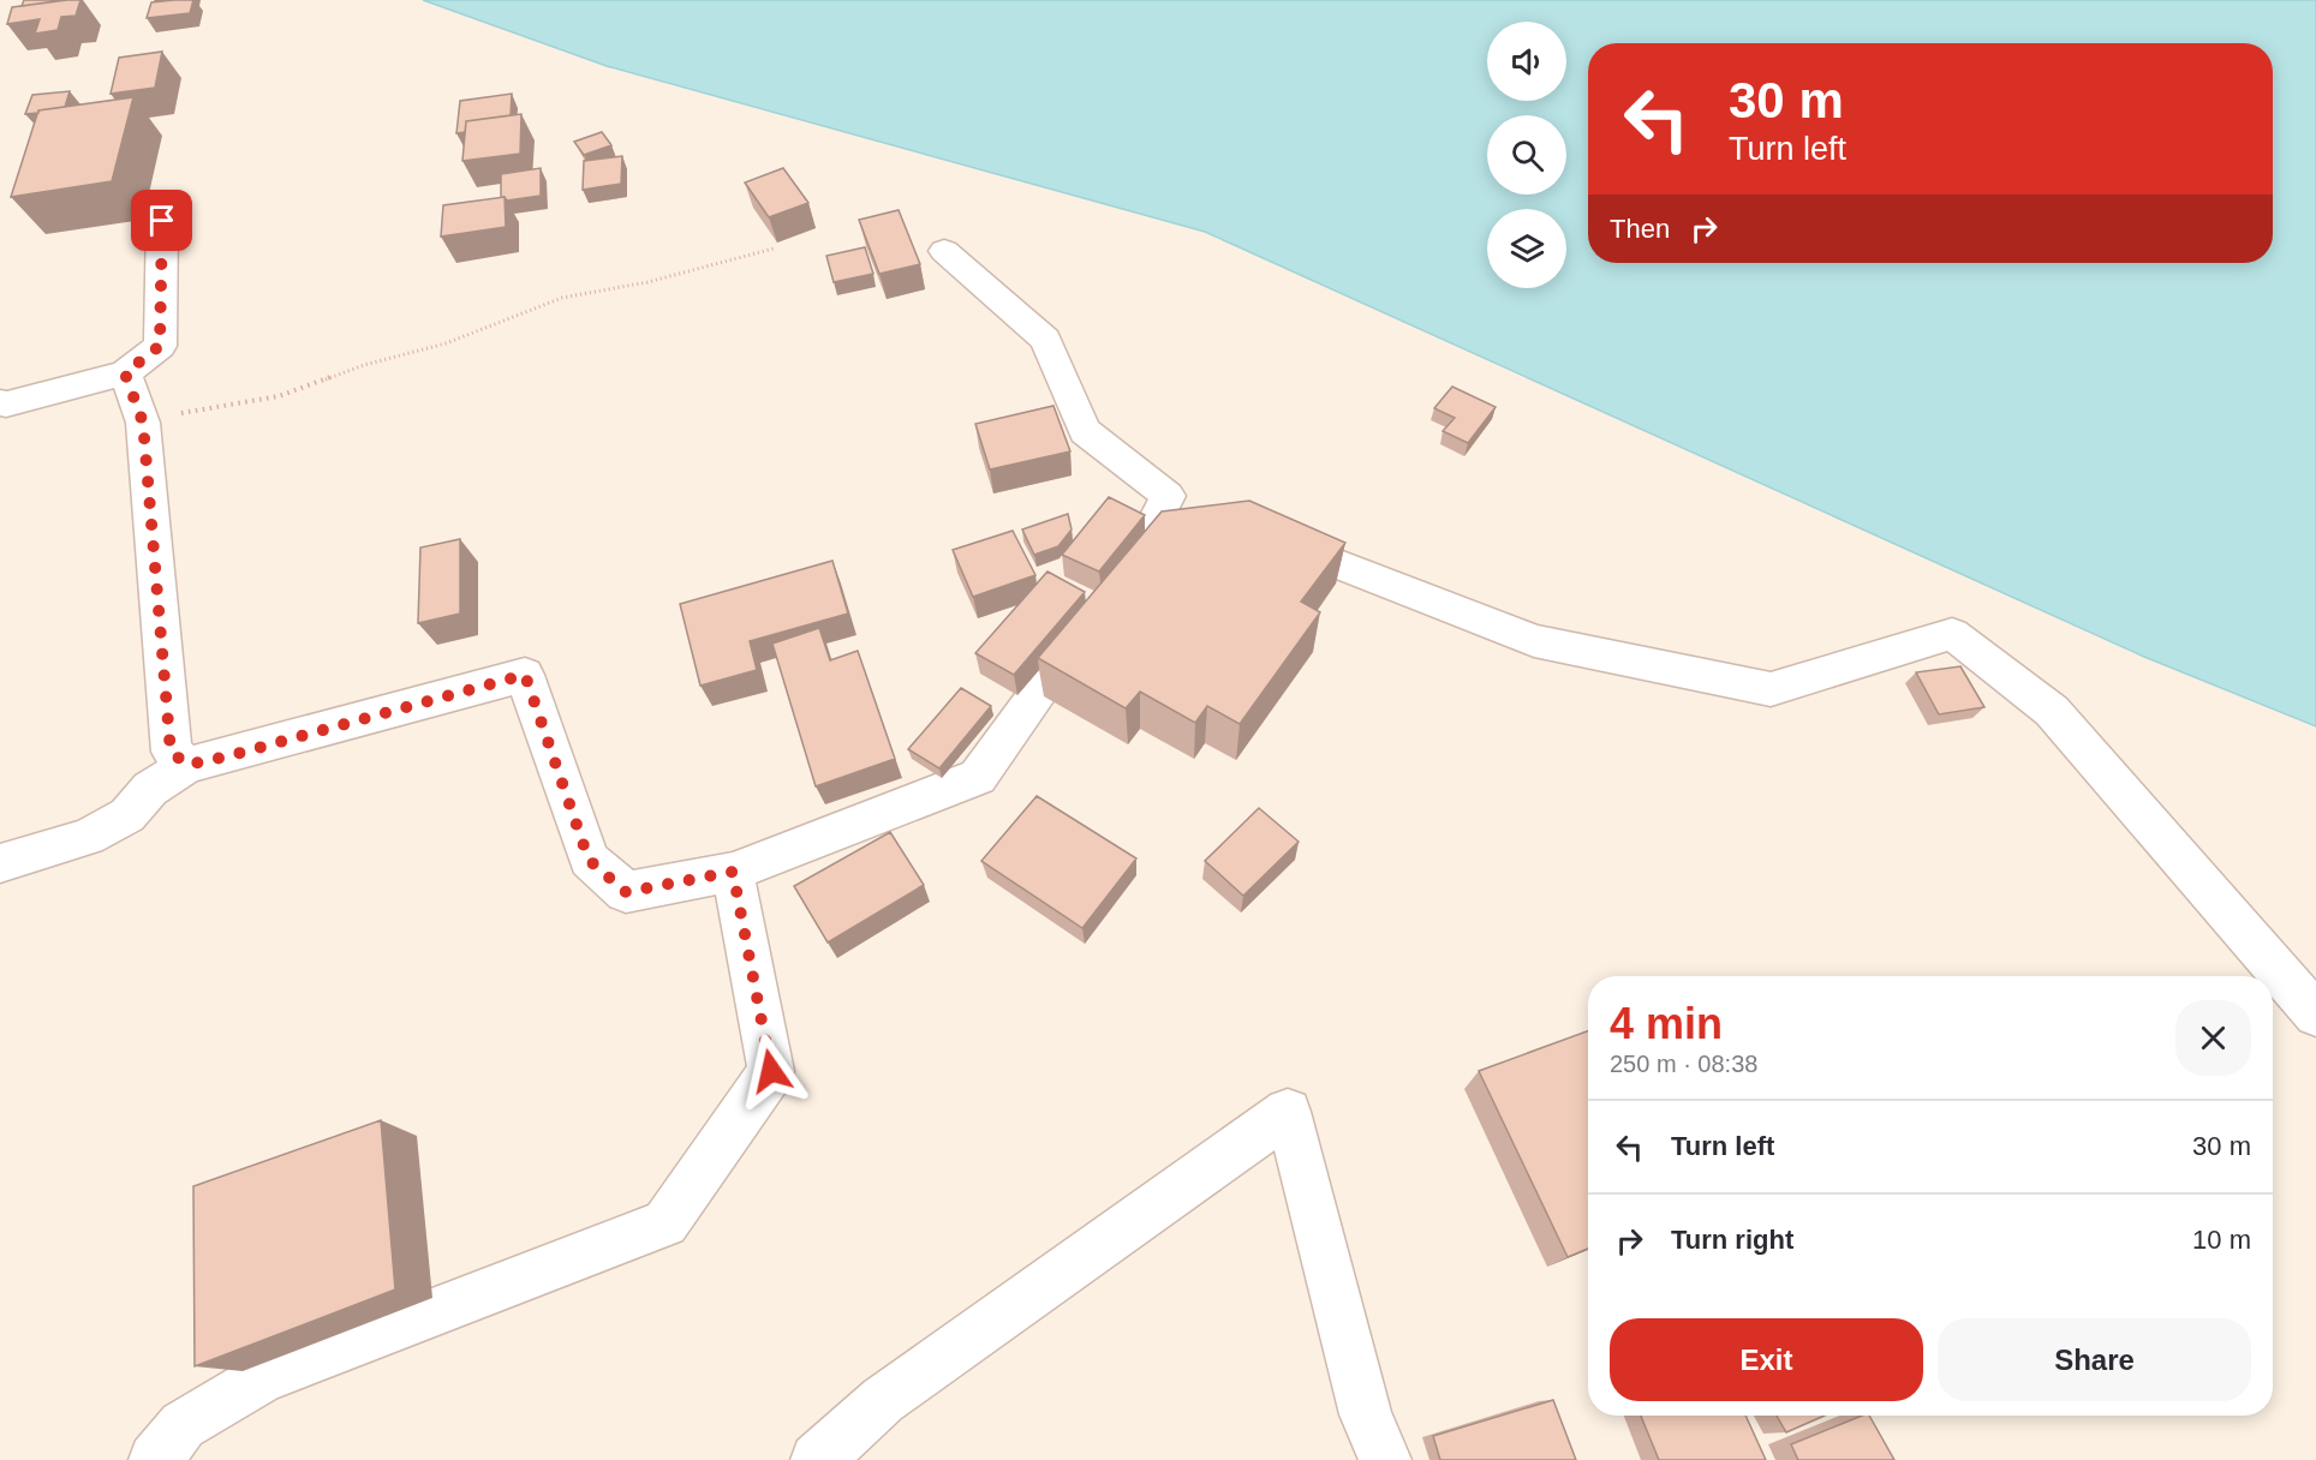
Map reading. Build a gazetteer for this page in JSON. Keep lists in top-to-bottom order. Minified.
{"page":{"turn":["30 m","Turn left"],"then":"Then","heading":["4 min","250 m · 08:38"],"list":[{"name":"Turn left","value":"30 m"},{"name":"Turn right","value":"10 m"}],"buttons":["Exit","Share"]}}
